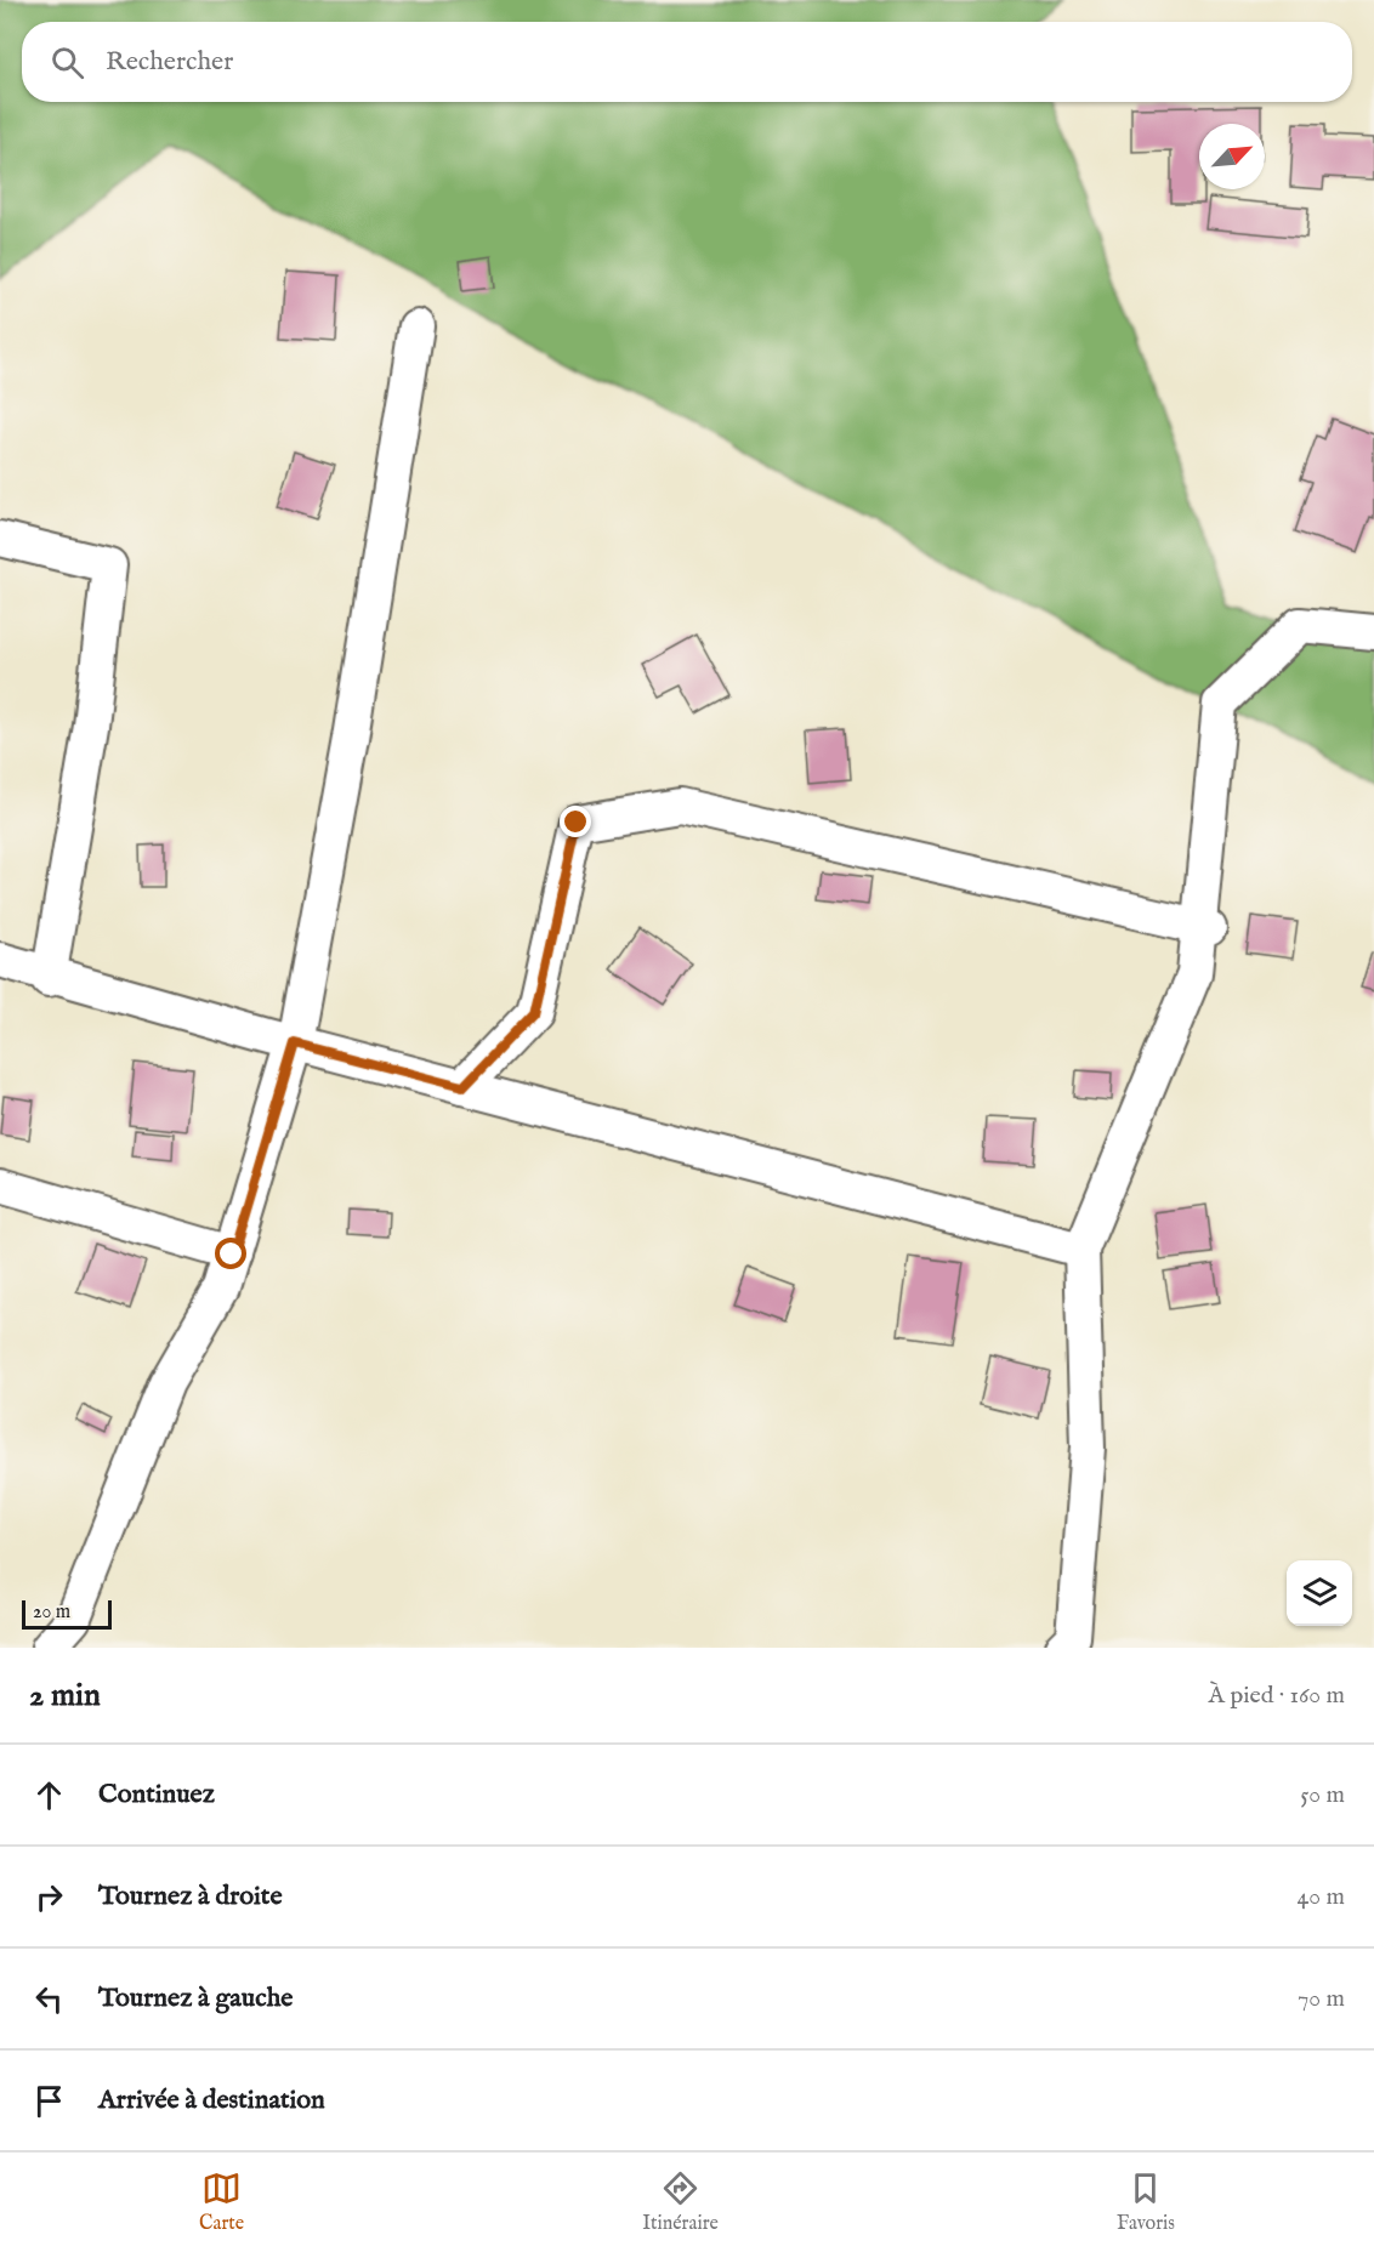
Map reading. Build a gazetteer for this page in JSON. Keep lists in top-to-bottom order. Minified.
{"scale_bar":"20 m","north":"top right","page":{"search":"Rechercher","scale":"20 m","heading":["2 min","À pied · 160 m"],"list":[["Continuez","50 m"],["Tournez à droite","40 m"],["Tournez à gauche","70 m"],"Arrivée à destination"],"nav":["Carte","Itinéraire","Favoris"]}}
